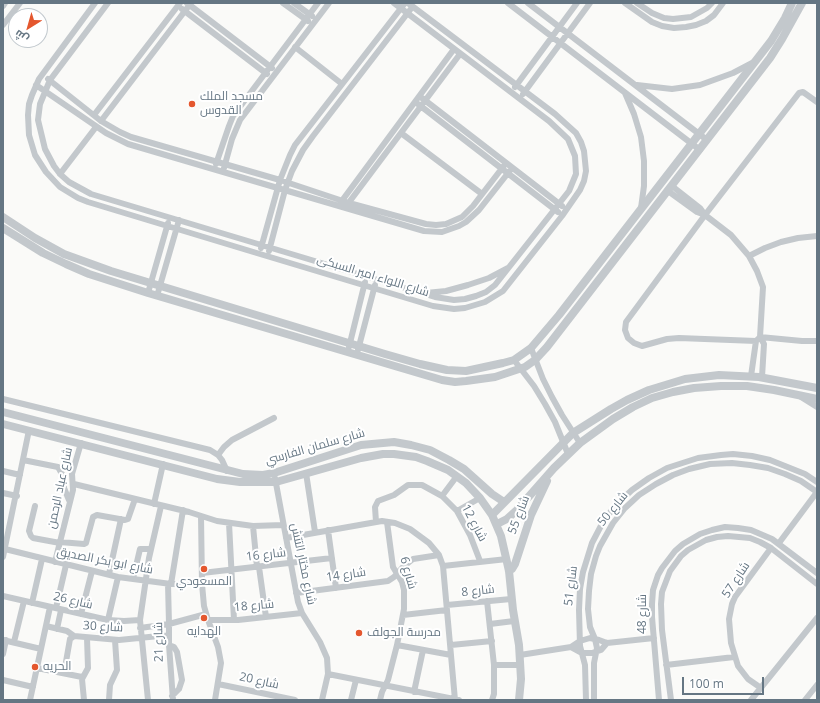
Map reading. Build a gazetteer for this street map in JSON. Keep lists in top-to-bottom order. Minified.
{"streets":{"street":["شارع اللواء امير السبكى","شارع سلمان الفارسي","شارع عباد الرحمن","شارع 50","شارع 55","شارع 12","شارع 16","شارع ابو بكر الصديق","شارع مختار التتش","شارع 6","شارع 14","شارع 57","شارع 51","شارع 8","شارع 26","شارع 18","شارع 48","شارع 30","شارع 21","شارع 20"]},"crossings":[["شارع سلمان الفارسي","شارع عباد الرحمن"],["شارع سلمان الفارسي","شارع 55"],["شارع سلمان الفارسي","شارع مختار التتش"],["شارع سلمان الفارسي","شارع 8"],["شارع عباد الرحمن","شارع ابو بكر الصديق"],["شارع 50","شارع 51"],["شارع 16","شارع مختار التتش"],["شارع ابو بكر الصديق","شارع 21"],["شارع مختار التتش","شارع 14"],["شارع مختار التتش","شارع 18"],["شارع 6","شارع 14"],["شارع 6","شارع 8"],["شارع 57","شارع 48"],["شارع 30","شارع 21"]],"places":["مسجد الملك القدوس","المسعودي","الهدايه","مدرسة الجولف","الحريه"],"scale_bar":"100 m","north":"bottom left"}
